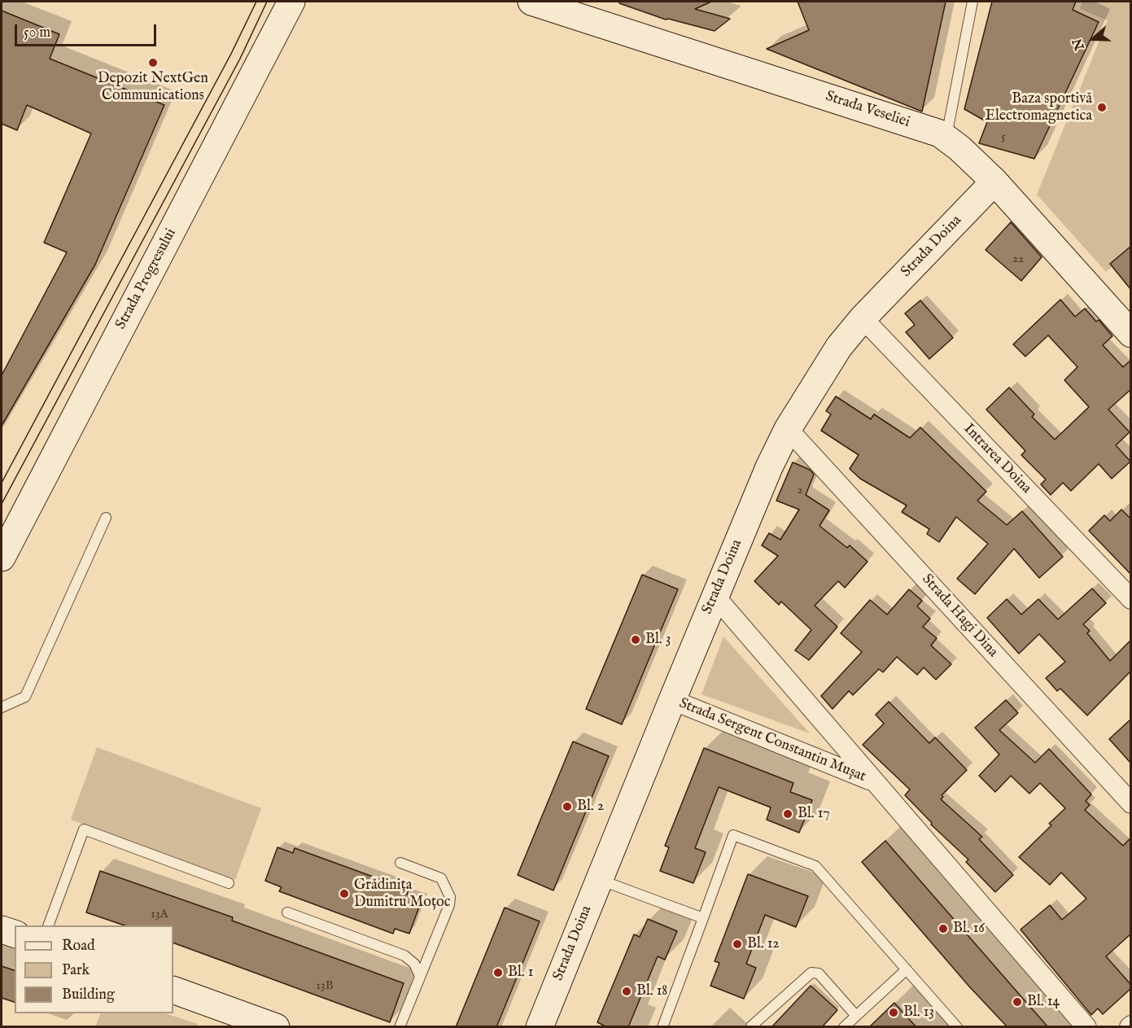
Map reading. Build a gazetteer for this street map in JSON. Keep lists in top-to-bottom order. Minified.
{"streets":{"street":["Strada Veseliei","Strada Doina","Strada Progresului","Intrarea Doina","Strada Hagi Dina","Strada Sergent Constantin Mușat"]},"crossings":[["Strada Veseliei","Strada Doina"],["Strada Doina","Intrarea Doina"],["Strada Doina","Strada Hagi Dina"],["Strada Doina","Strada Sergent Constantin Mușat"]],"places":["Depozit NextGen Communications","Baza sportivă Electromagnetica","Bl. 3","Bl. 2","Bl. 17","Grădinița Dumitru Moțoc","Bl. 16","Bl. 12","Bl. 1","Bl. 18","Bl. 14","Bl. 13"],"house_numbers":["5","22","2","13A","13B"],"legend":["Road","Park","Building"],"scale_bar":"50 m","north":"left"}
